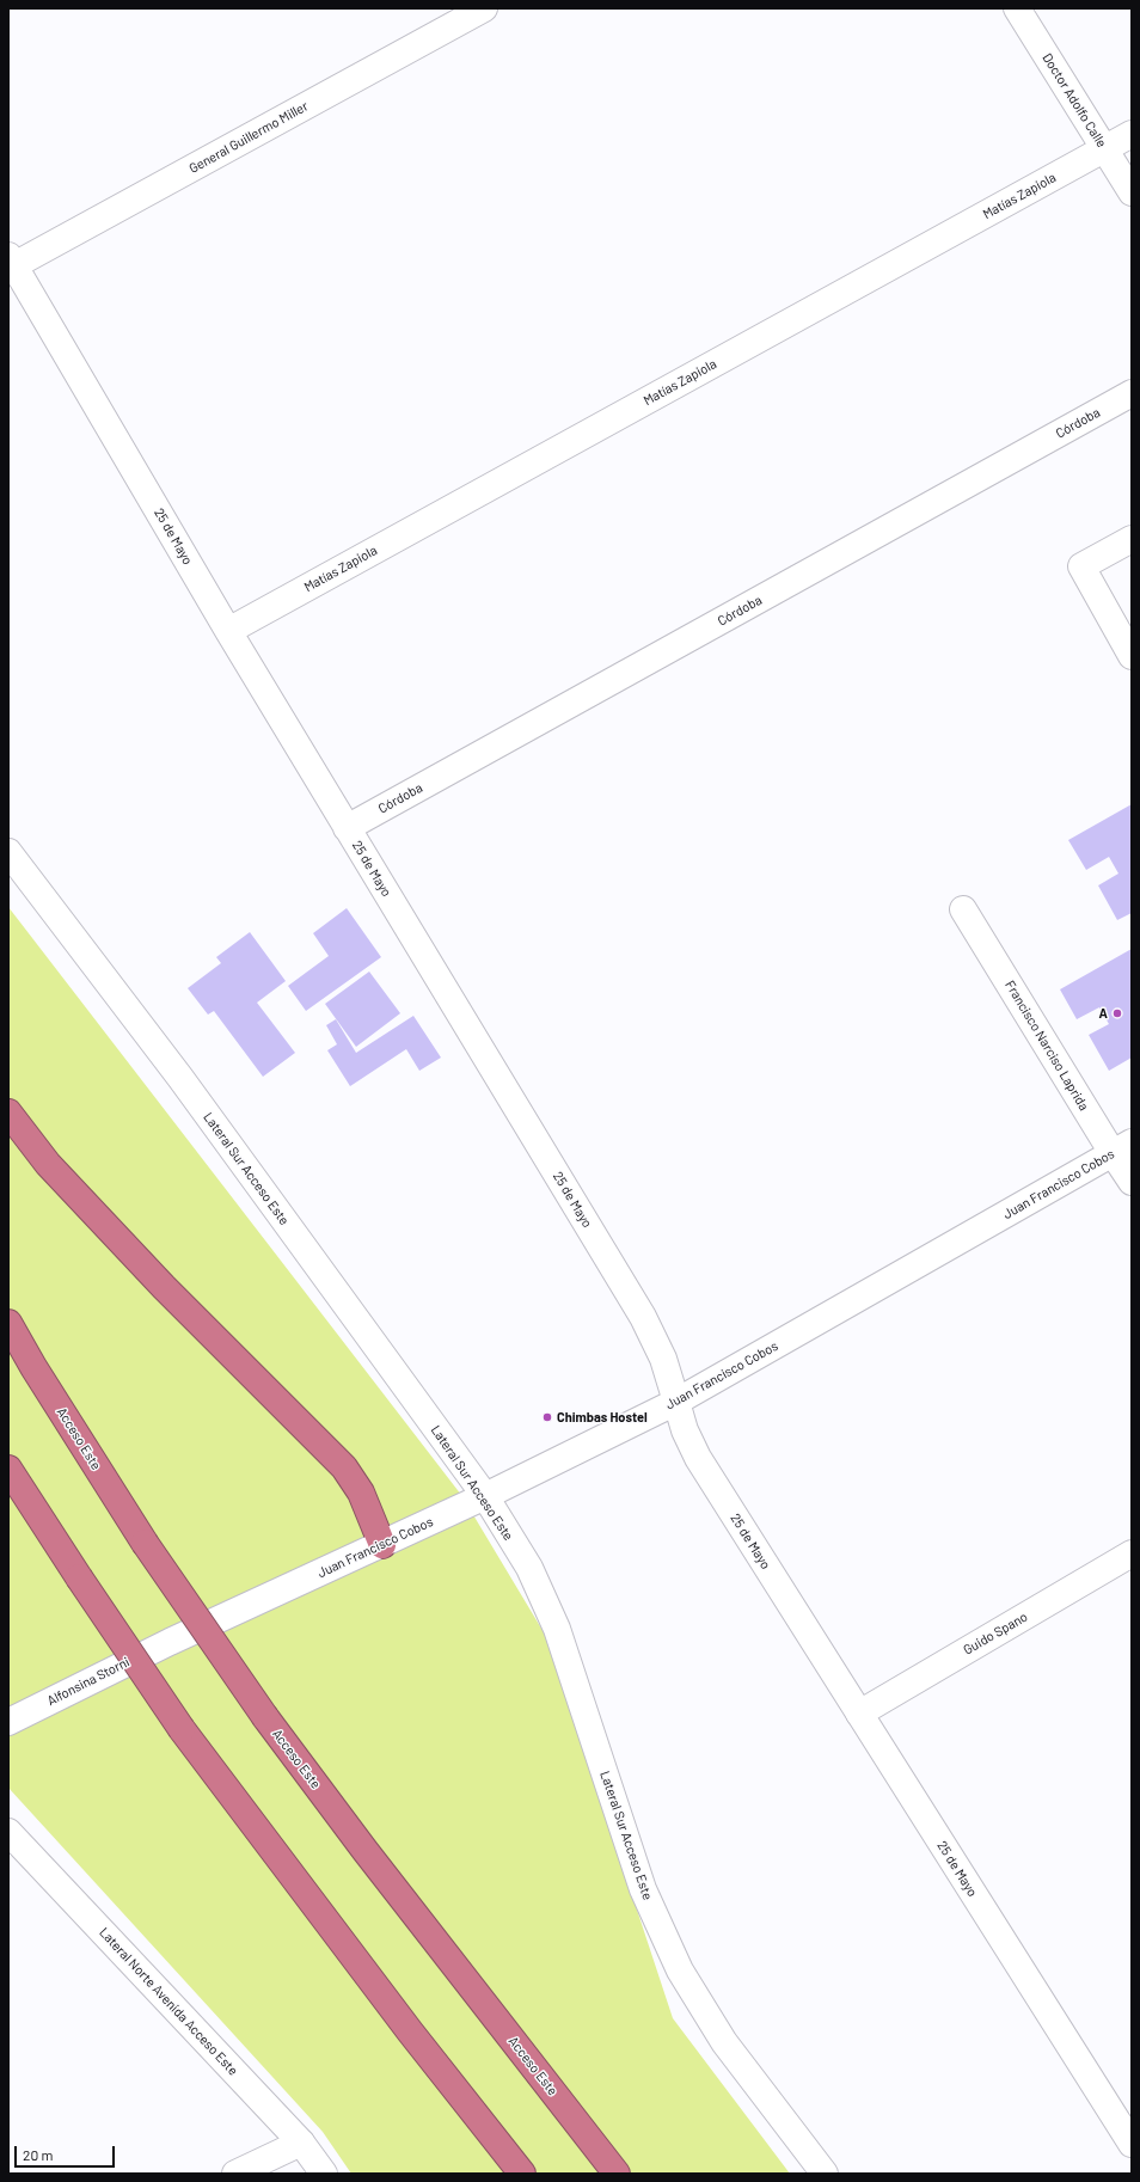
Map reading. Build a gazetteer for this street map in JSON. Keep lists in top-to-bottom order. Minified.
{"streets":{"highway":["Acceso Este"],"street":["Doctor Adolfo Calle","General Guillermo Miller","Matías Zapiola","Córdoba","25 de Mayo","Francisco Narciso Laprida","Lateral Sur Acceso Este","Juan Francisco Cobos","Guido Spano","Alfonsina Storni","Lateral Norte Avenida Acceso Este"]},"crossings":[["Doctor Adolfo Calle","Matías Zapiola"],["General Guillermo Miller","25 de Mayo"],["Matías Zapiola","25 de Mayo"],["Córdoba","25 de Mayo"],["25 de Mayo","Juan Francisco Cobos"],["25 de Mayo","Guido Spano"],["Francisco Narciso Laprida","Juan Francisco Cobos"],["Lateral Sur Acceso Este","Juan Francisco Cobos"],["Juan Francisco Cobos","Alfonsina Storni"]],"places":["A","Chimbas Hostel"],"scale_bar":"20 m"}
